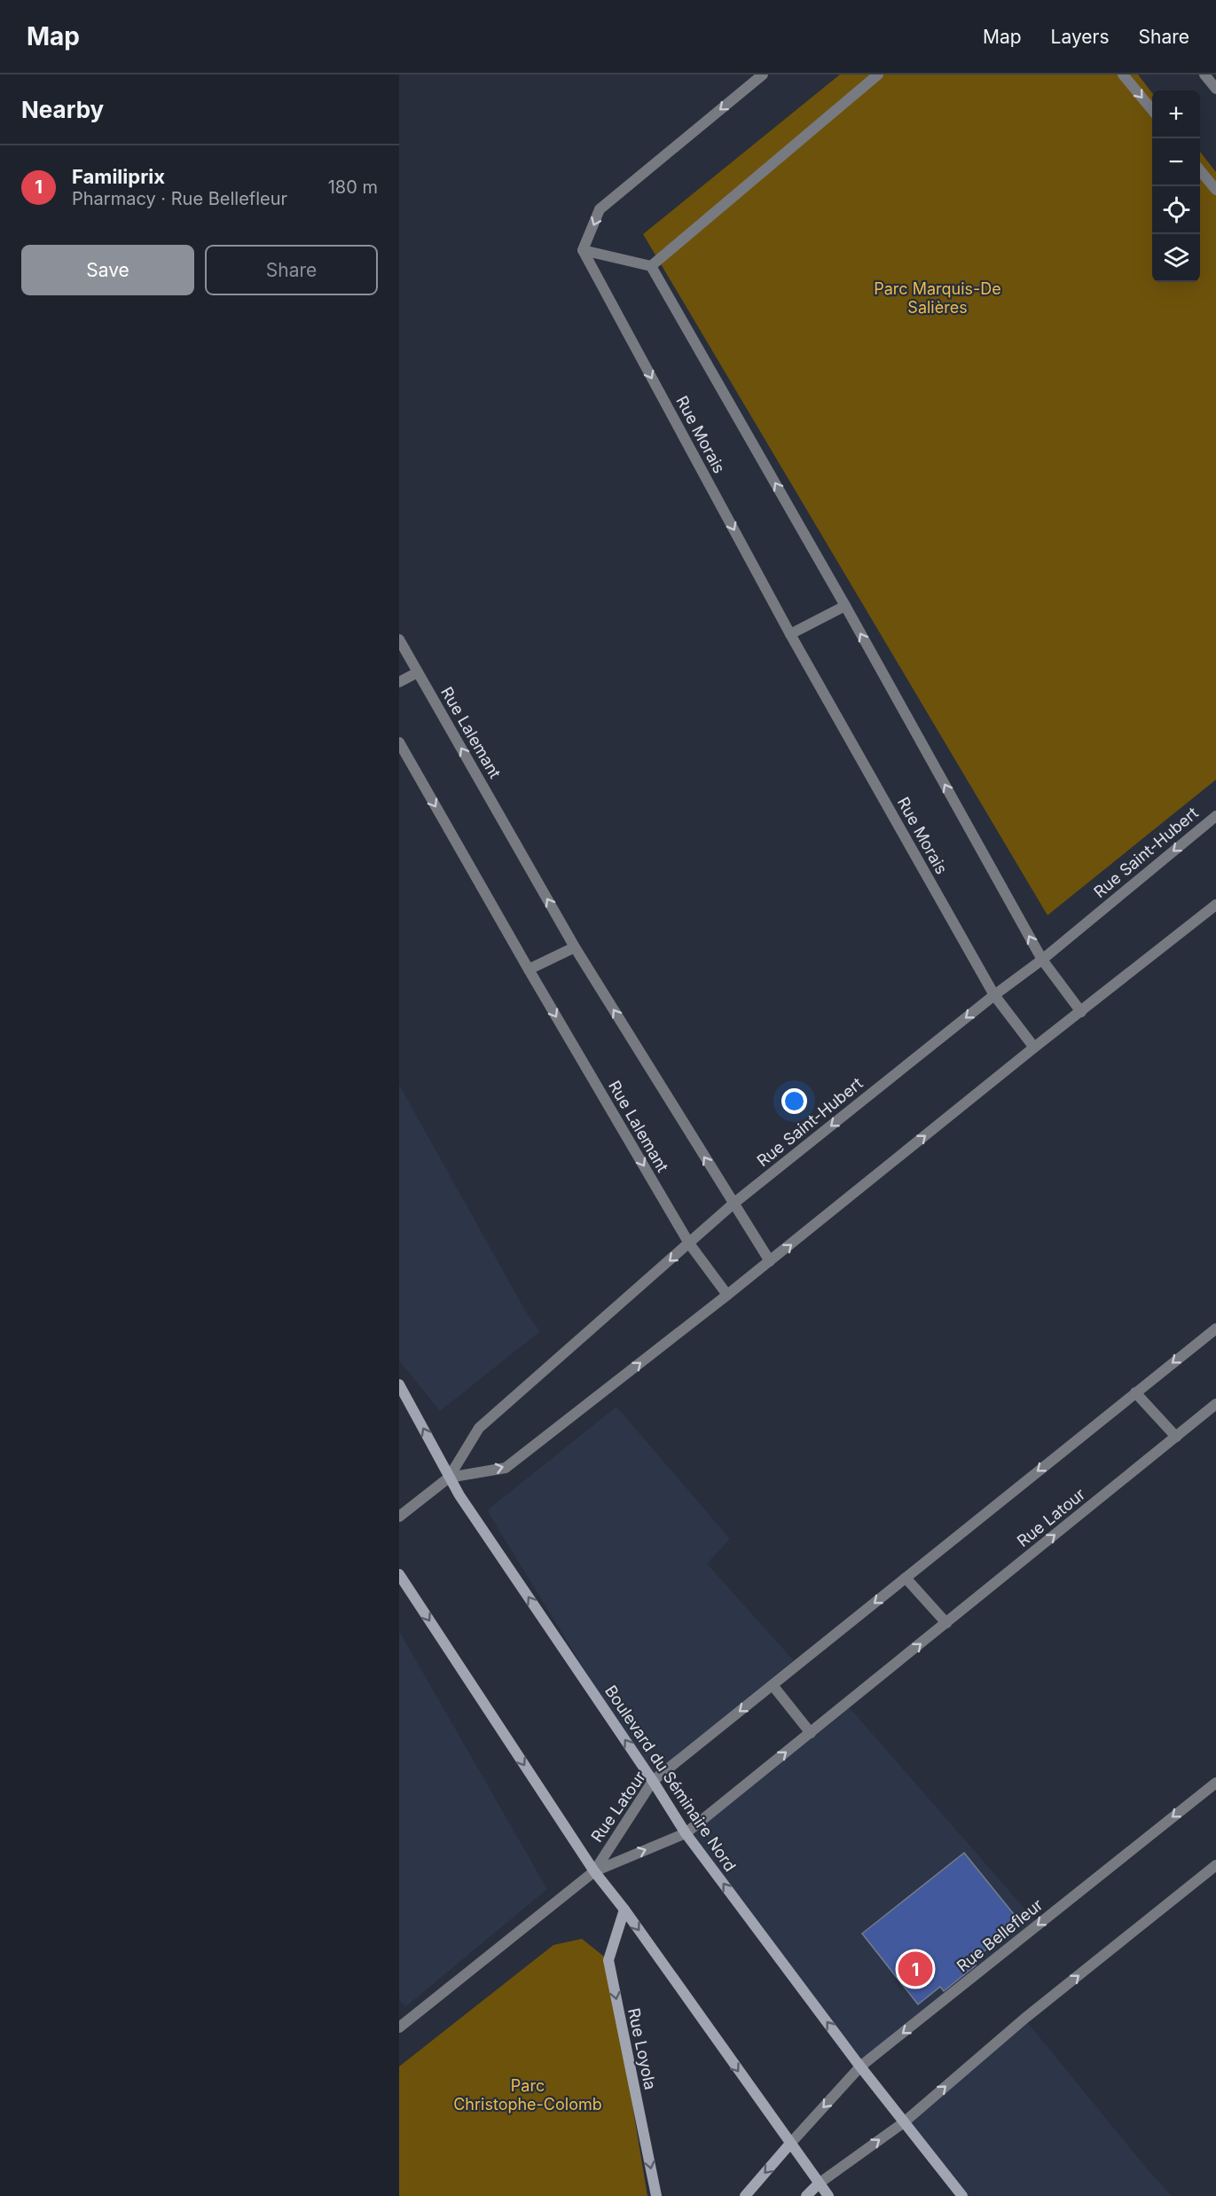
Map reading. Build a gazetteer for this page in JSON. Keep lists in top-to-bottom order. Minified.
{"streets":{"main road":["Boulevard du Séminaire Nord","Rue Loyola"],"street":["Rue Morais","Rue Lalemant","Rue Saint-Hubert","Rue Latour","Rue Bellefleur"]},"crossings":[["Rue Morais","Rue Saint-Hubert"],["Rue Lalemant","Rue Saint-Hubert"],["Rue Saint-Hubert","Boulevard du Séminaire Nord"],["Rue Latour","Boulevard du Séminaire Nord"],["Boulevard du Séminaire Nord","Rue Bellefleur"]],"one_way":["Boulevard du Séminaire Nord","Rue Loyola"],"parks":["Parc Marquis-De Salières","Parc Christophe-Colomb"],"page":{"header":"Map","nav":["Map","Layers","Share"],"heading":"Nearby","map_buttons":["+","−"],"list":[{"mark":"1","name":"Familiprix","note":"Pharmacy · Rue Bellefleur","value":"180 m"}],"buttons":["Save","Share"],"pins":"1"}}
